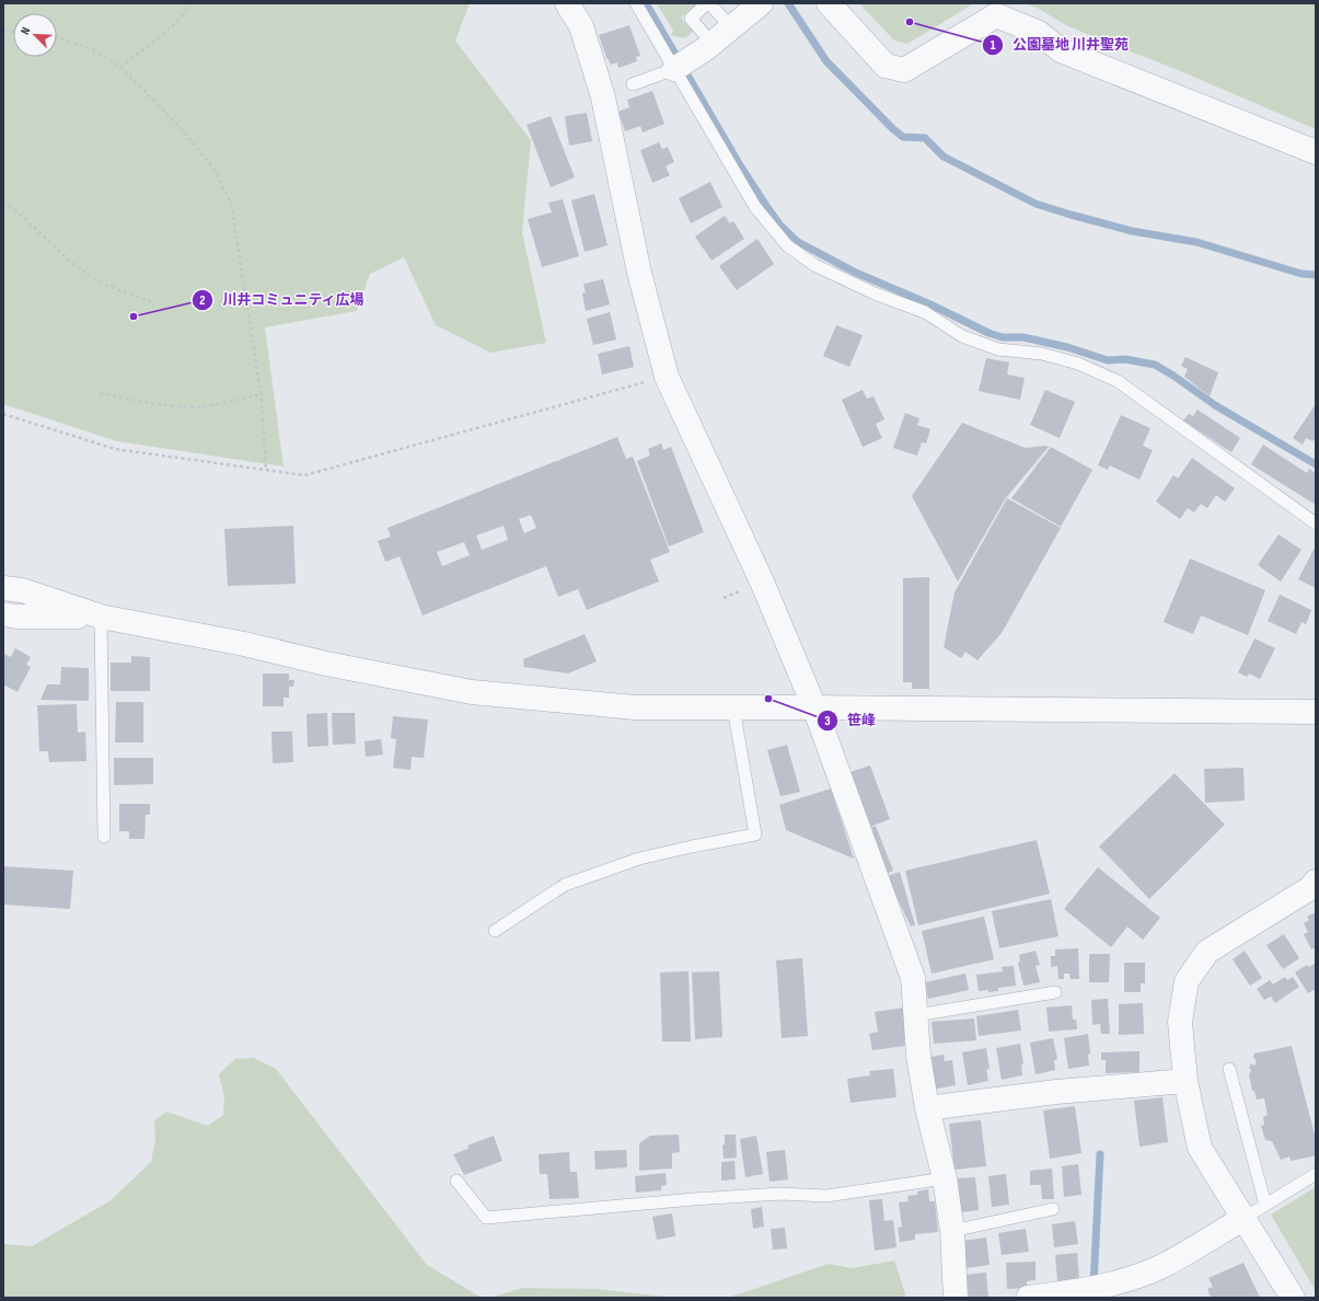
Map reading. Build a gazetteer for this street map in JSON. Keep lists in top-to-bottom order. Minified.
{"places":["公園墓地 川井聖苑","川井コミュニティ広場","笹峰"],"north":"top left"}
